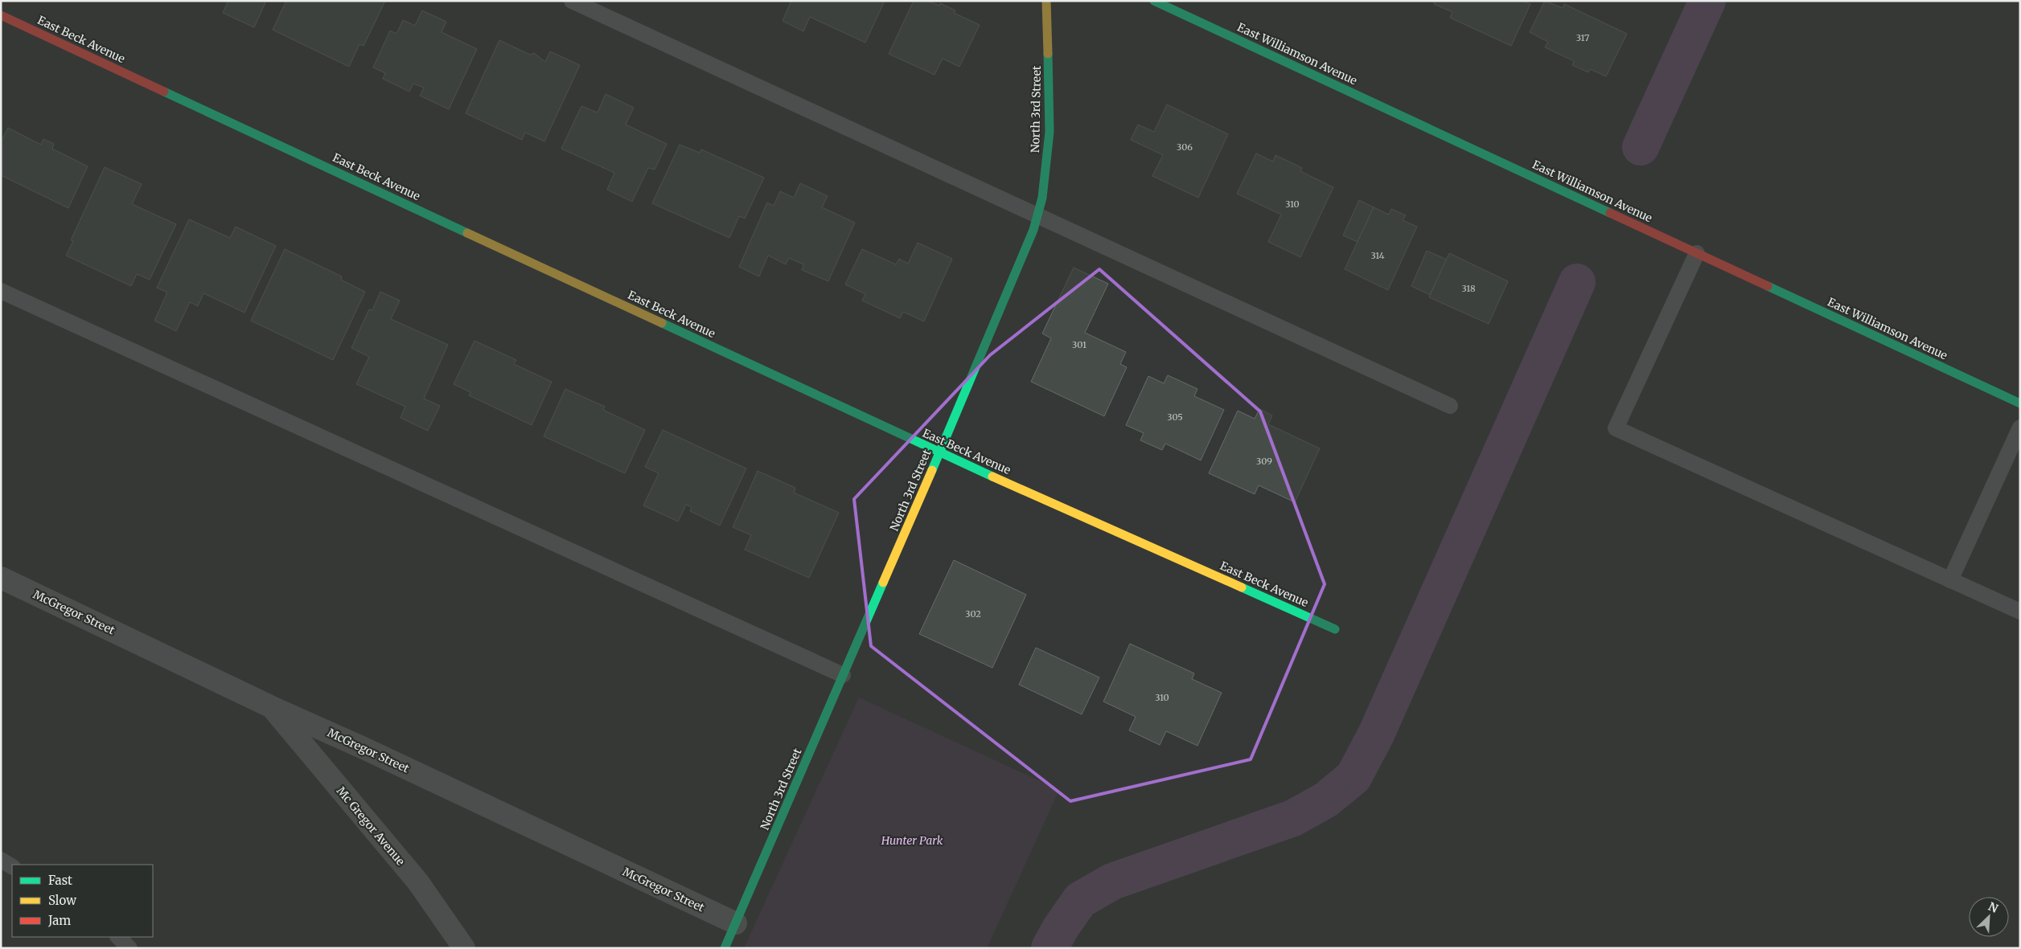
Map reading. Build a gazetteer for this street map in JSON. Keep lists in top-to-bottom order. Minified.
{"streets":{"street":["East Beck Avenue","East Williamson Avenue","North 3rd Street","McGregor Street","Mc Gregor Avenue"]},"crossings":[["East Beck Avenue","North 3rd Street"],["North 3rd Street","McGregor Street"],["McGregor Street","Mc Gregor Avenue"]],"parks":["Hunter Park"],"house_numbers":["317","306","310","314","318","301","305","309","302","310"],"legend":["Fast","Slow","Jam"],"north":"top right"}
